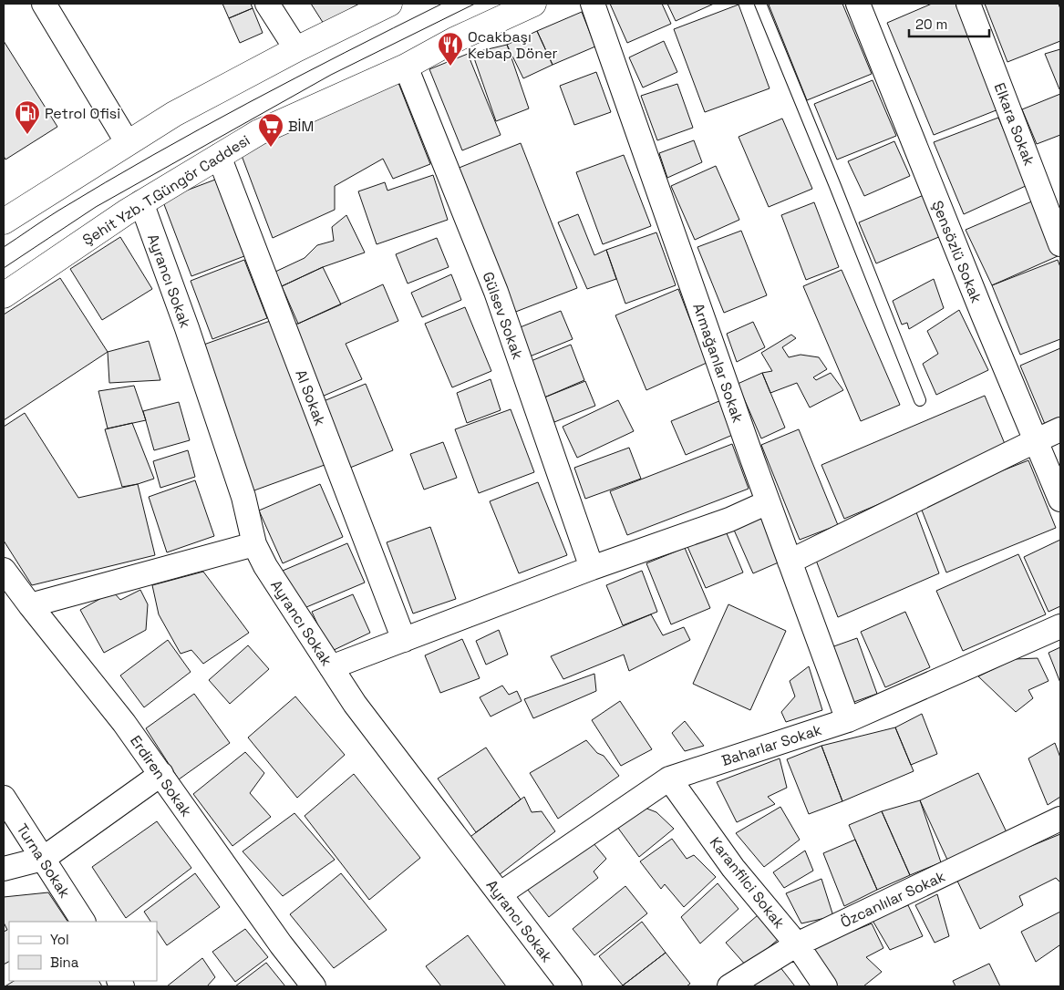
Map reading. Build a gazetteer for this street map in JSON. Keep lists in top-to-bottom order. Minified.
{"streets":{"main road":["Şehit Yzb. T.Güngör Caddesi"],"street":["Elkara Sokak","Şensözlü Sokak","Ayrancı Sokak","Gülsev Sokak","Armağanlar Sokak","Al Sokak","Baharlar Sokak","Erdiren Sokak","Turna Sokak","Karanfilci Sokak","Özcanlılar Sokak"]},"crossings":[["Şehit Yzb. T.Güngör Caddesi","Ayrancı Sokak"],["Şehit Yzb. T.Güngör Caddesi","Gülsev Sokak"],["Şehit Yzb. T.Güngör Caddesi","Al Sokak"],["Ayrancı Sokak","Baharlar Sokak"],["Armağanlar Sokak","Baharlar Sokak"],["Baharlar Sokak","Karanfilci Sokak"],["Karanfilci Sokak","Özcanlılar Sokak"]],"places":{"restaurant":["Ocakbaşı Kebap Döner"],"fuel station":["Petrol Ofisi"],"supermarket":["BİM"]},"legend":["Yol","Bina"],"scale_bar":"20 m"}
